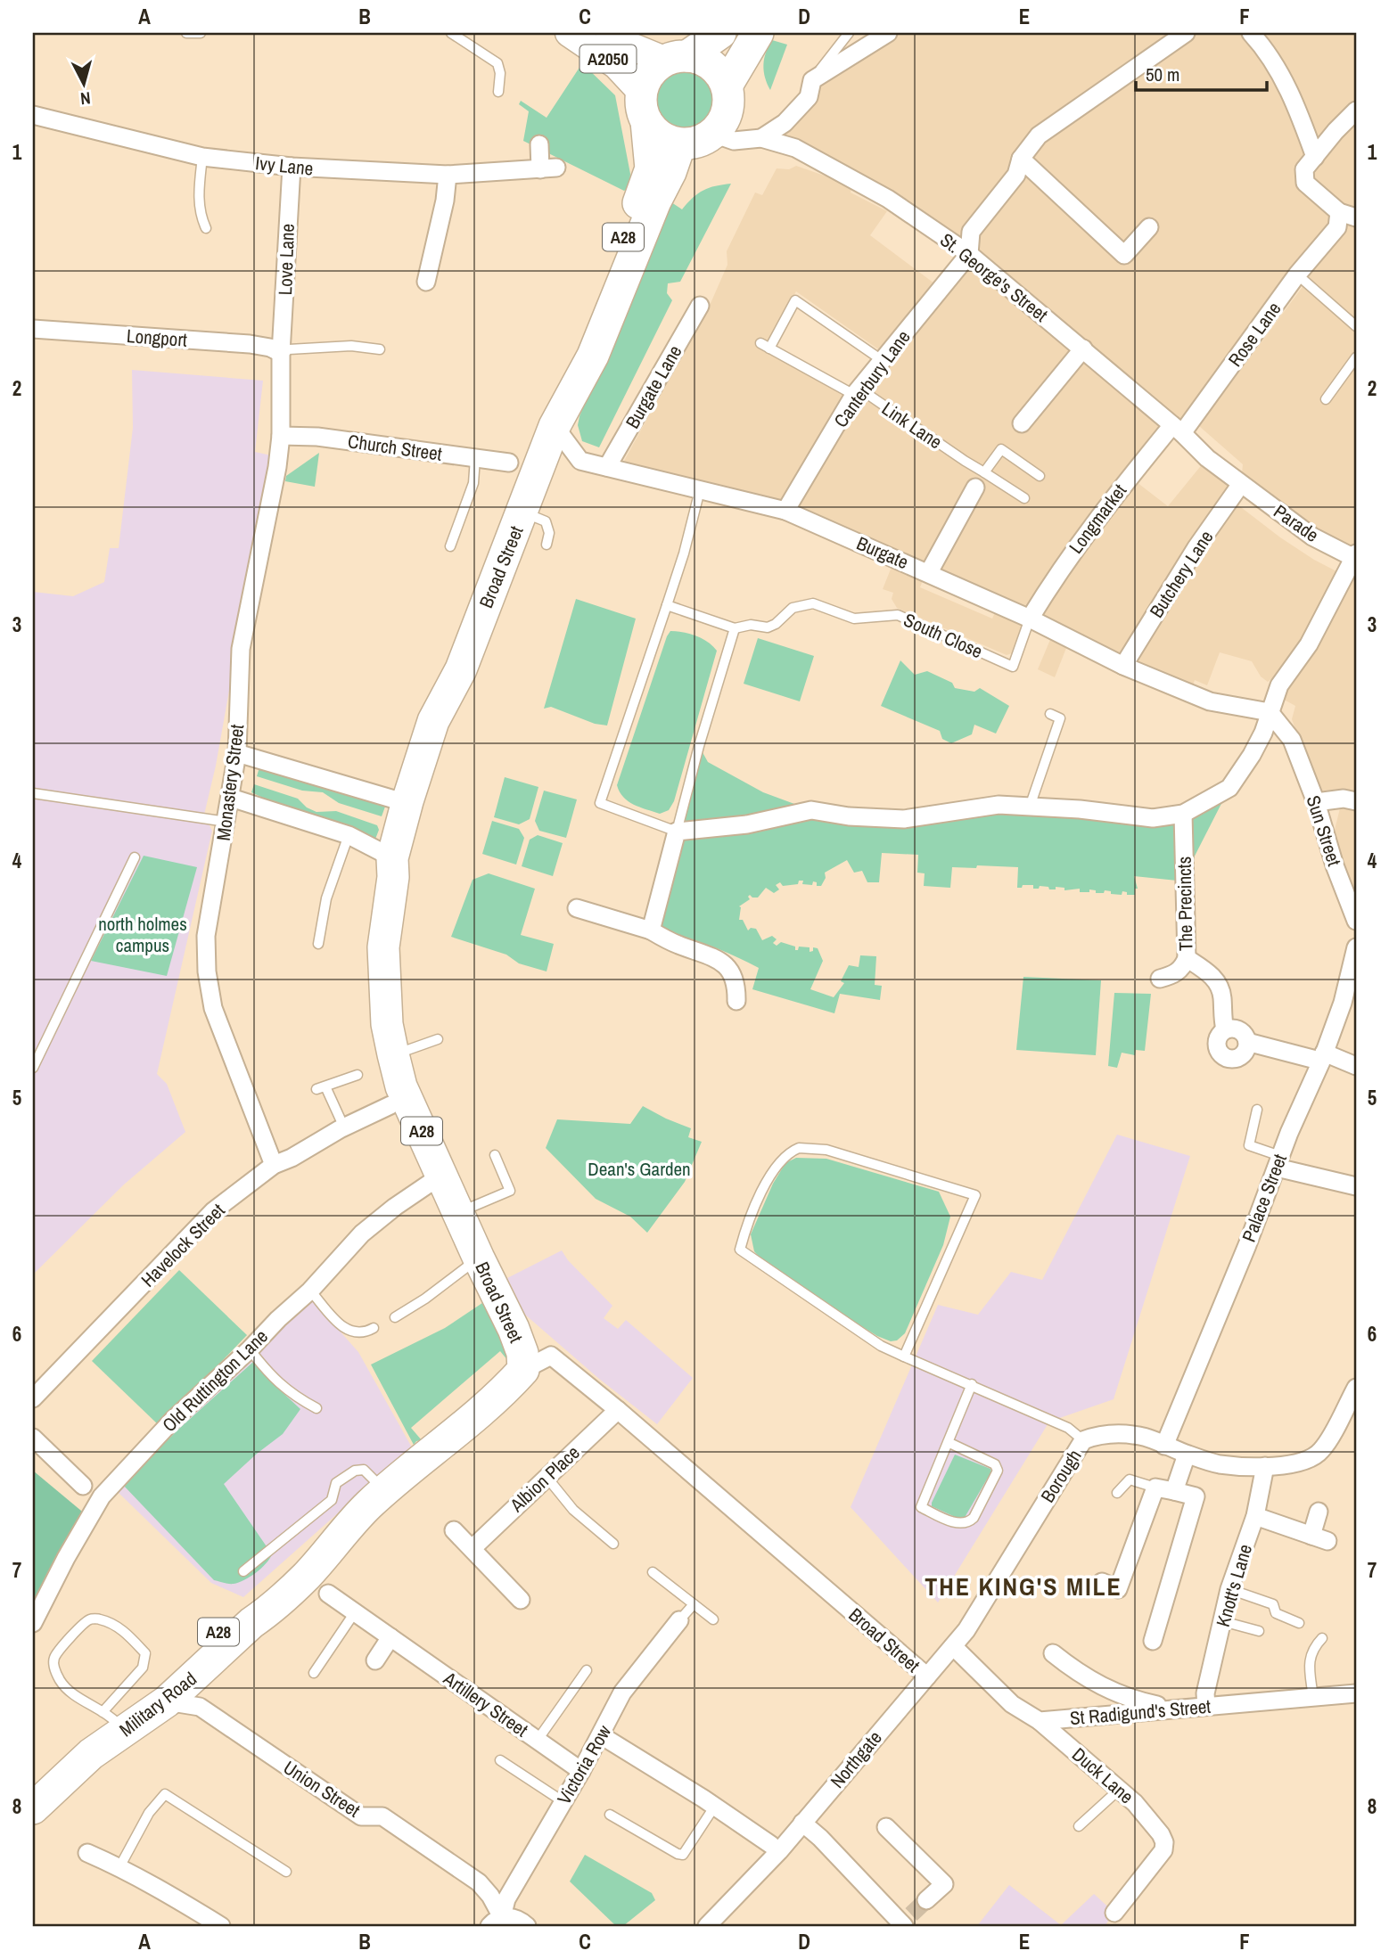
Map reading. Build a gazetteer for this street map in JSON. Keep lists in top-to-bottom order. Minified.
{"streets":{"highway":["A28","Broad Street","Military Road"],"main road":["A2050"],"street":["Ivy Lane","Love Lane","St. George's Street","Rose Lane","Longport","Canterbury Lane","Burgate Lane","Church Street","Longmarket","Parade","Burgate","Butchery Lane","Monastery Street","Sun Street","The Precincts","Palace Street","Havelock Street","Old Ruttington Lane","Borough","Albion Place","Knott's Lane","Artillery Street","St Radigund's Street","Northgate","Victoria Row","Duck Lane","Union Street"],"lane":["Link Lane","South Close"]},"crossings":[["A2050","A28"],["A2050","St. George's Street"],["Ivy Lane","Love Lane"],["A28","St. George's Street"],["A28","Burgate"],["A28","Broad Street"],["Love Lane","Longport"],["Love Lane","Monastery Street"],["St. George's Street","Rose Lane"],["St. George's Street","Canterbury Lane"],["St. George's Street","Longmarket"],["St. George's Street","Parade"],["St. George's Street","Butchery Lane"],["Rose Lane","Longmarket"],["Longport","Monastery Street"],["Canterbury Lane","Link Lane"],["Canterbury Lane","Burgate"],["Burgate Lane","Burgate"],["Church Street","Monastery Street"],["Longmarket","Burgate"],["Longmarket","South Close"],["Parade","Butchery Lane"],["Burgate","Broad Street"],["Burgate","Butchery Lane"],["Burgate","South Close"],["Burgate","Sun Street"],["Broad Street","Old Ruttington Lane"],["Broad Street","Albion Place"],["Broad Street","Military Road"],["Broad Street","Northgate"],["Monastery Street","Havelock Street"],["Palace Street","Borough"],["Borough","Knott's Lane"],["Borough","Northgate"],["Knott's Lane","St Radigund's Street"],["Military Road","Union Street"],["Artillery Street","Victoria Row"],["St Radigund's Street","Duck Lane"],["Victoria Row","Union Street"]],"districts":["THE KING'S MILE"],"parks":["north holmes campus","Dean's Garden"],"scale_bar":"50 m","north":"bottom","grid":{"columns":["A","B","C","D","E","F"],"rows":["1","2","3","4","5","6","7","8"]}}
